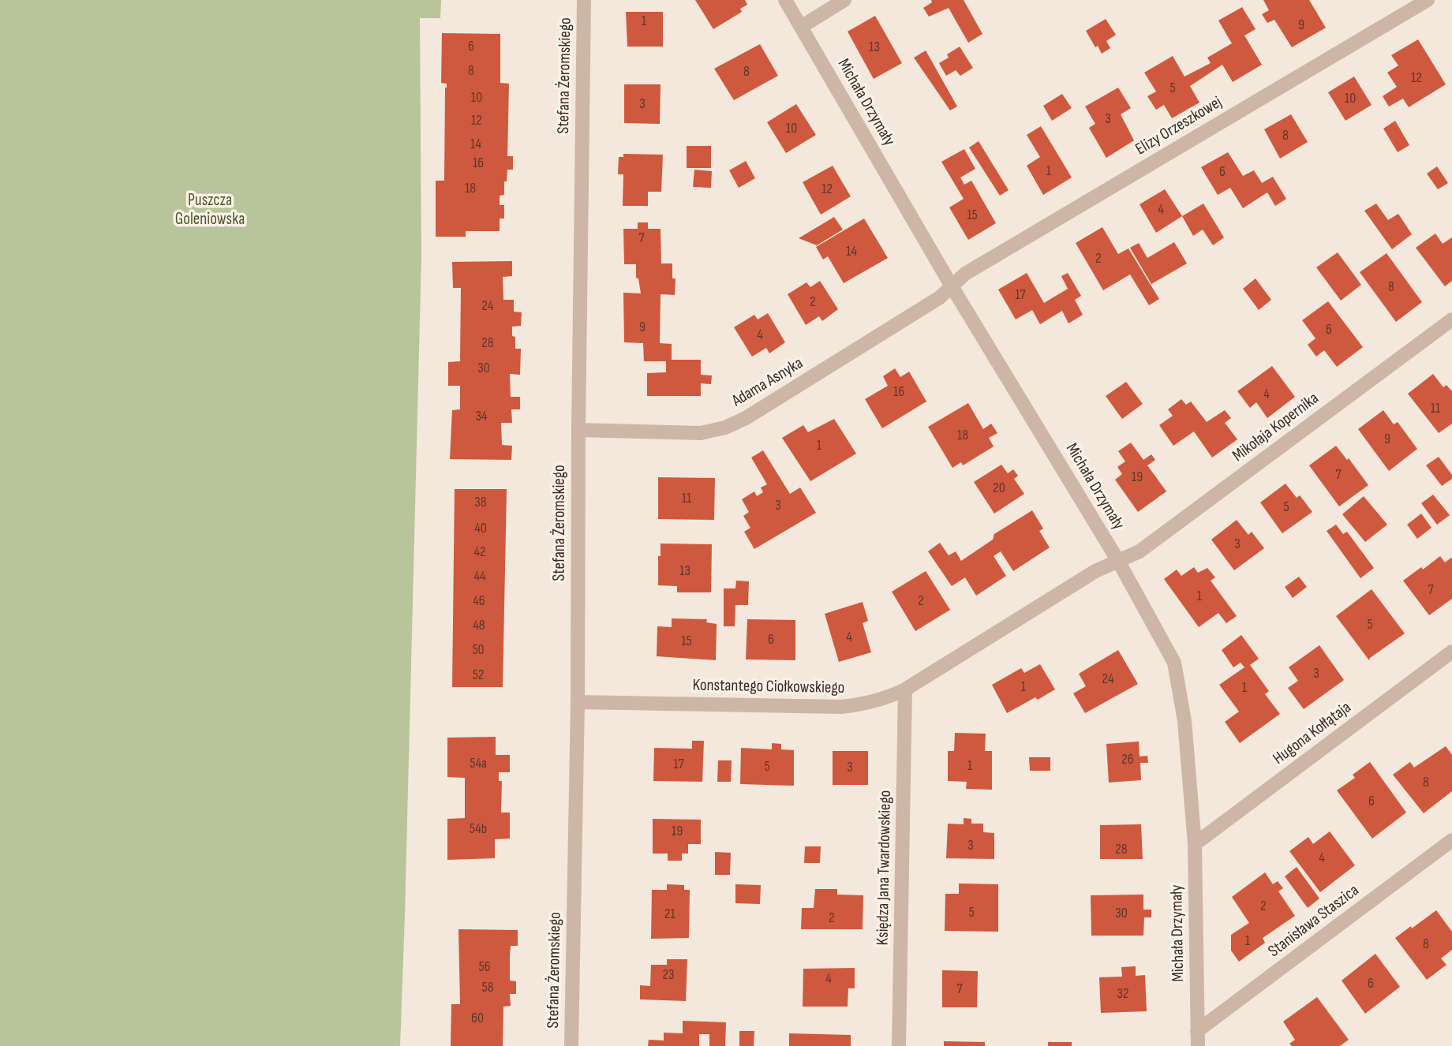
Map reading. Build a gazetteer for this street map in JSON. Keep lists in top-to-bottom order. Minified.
{"streets":{"street":["Stefana Żeromskiego","Michała Drzymały","Elizy Orzeszkowej","Adama Asnyka","Mikołaja Kopernika","Konstantego Ciołkowskiego","Hugona Kołłątaja","Księdza Jana Twardowskiego","Stanisława Staszica"]},"crossings":[["Stefana Żeromskiego","Adama Asnyka"],["Stefana Żeromskiego","Konstantego Ciołkowskiego"],["Michała Drzymały","Elizy Orzeszkowej"],["Michała Drzymały","Adama Asnyka"],["Michała Drzymały","Mikołaja Kopernika"],["Michała Drzymały","Konstantego Ciołkowskiego"],["Michała Drzymały","Hugona Kołłątaja"],["Michała Drzymały","Stanisława Staszica"],["Elizy Orzeszkowej","Adama Asnyka"],["Mikołaja Kopernika","Konstantego Ciołkowskiego"],["Konstantego Ciołkowskiego","Księdza Jana Twardowskiego"]],"parks":["Puszcza Goleniowska"],"house_numbers":["1","9","6","13","8","8","12","5","10","10","3","3","12","10","8","14","16","1","6","18","12","4","15","7","14","2","8","17","2","24","9","6","4","28","30","16","4","11","34","18","9","1","7","19","20","11","38","3","5","40","3","42","13","44","7","1","46","2","5","48","4","6","15","50","3","52","24","1","1","26","54a","17","1","5","3","8","6","54b","19","3","28","4","2","5","30","21","2","1","8","56","23","4","6","58","7","32","60"]}
